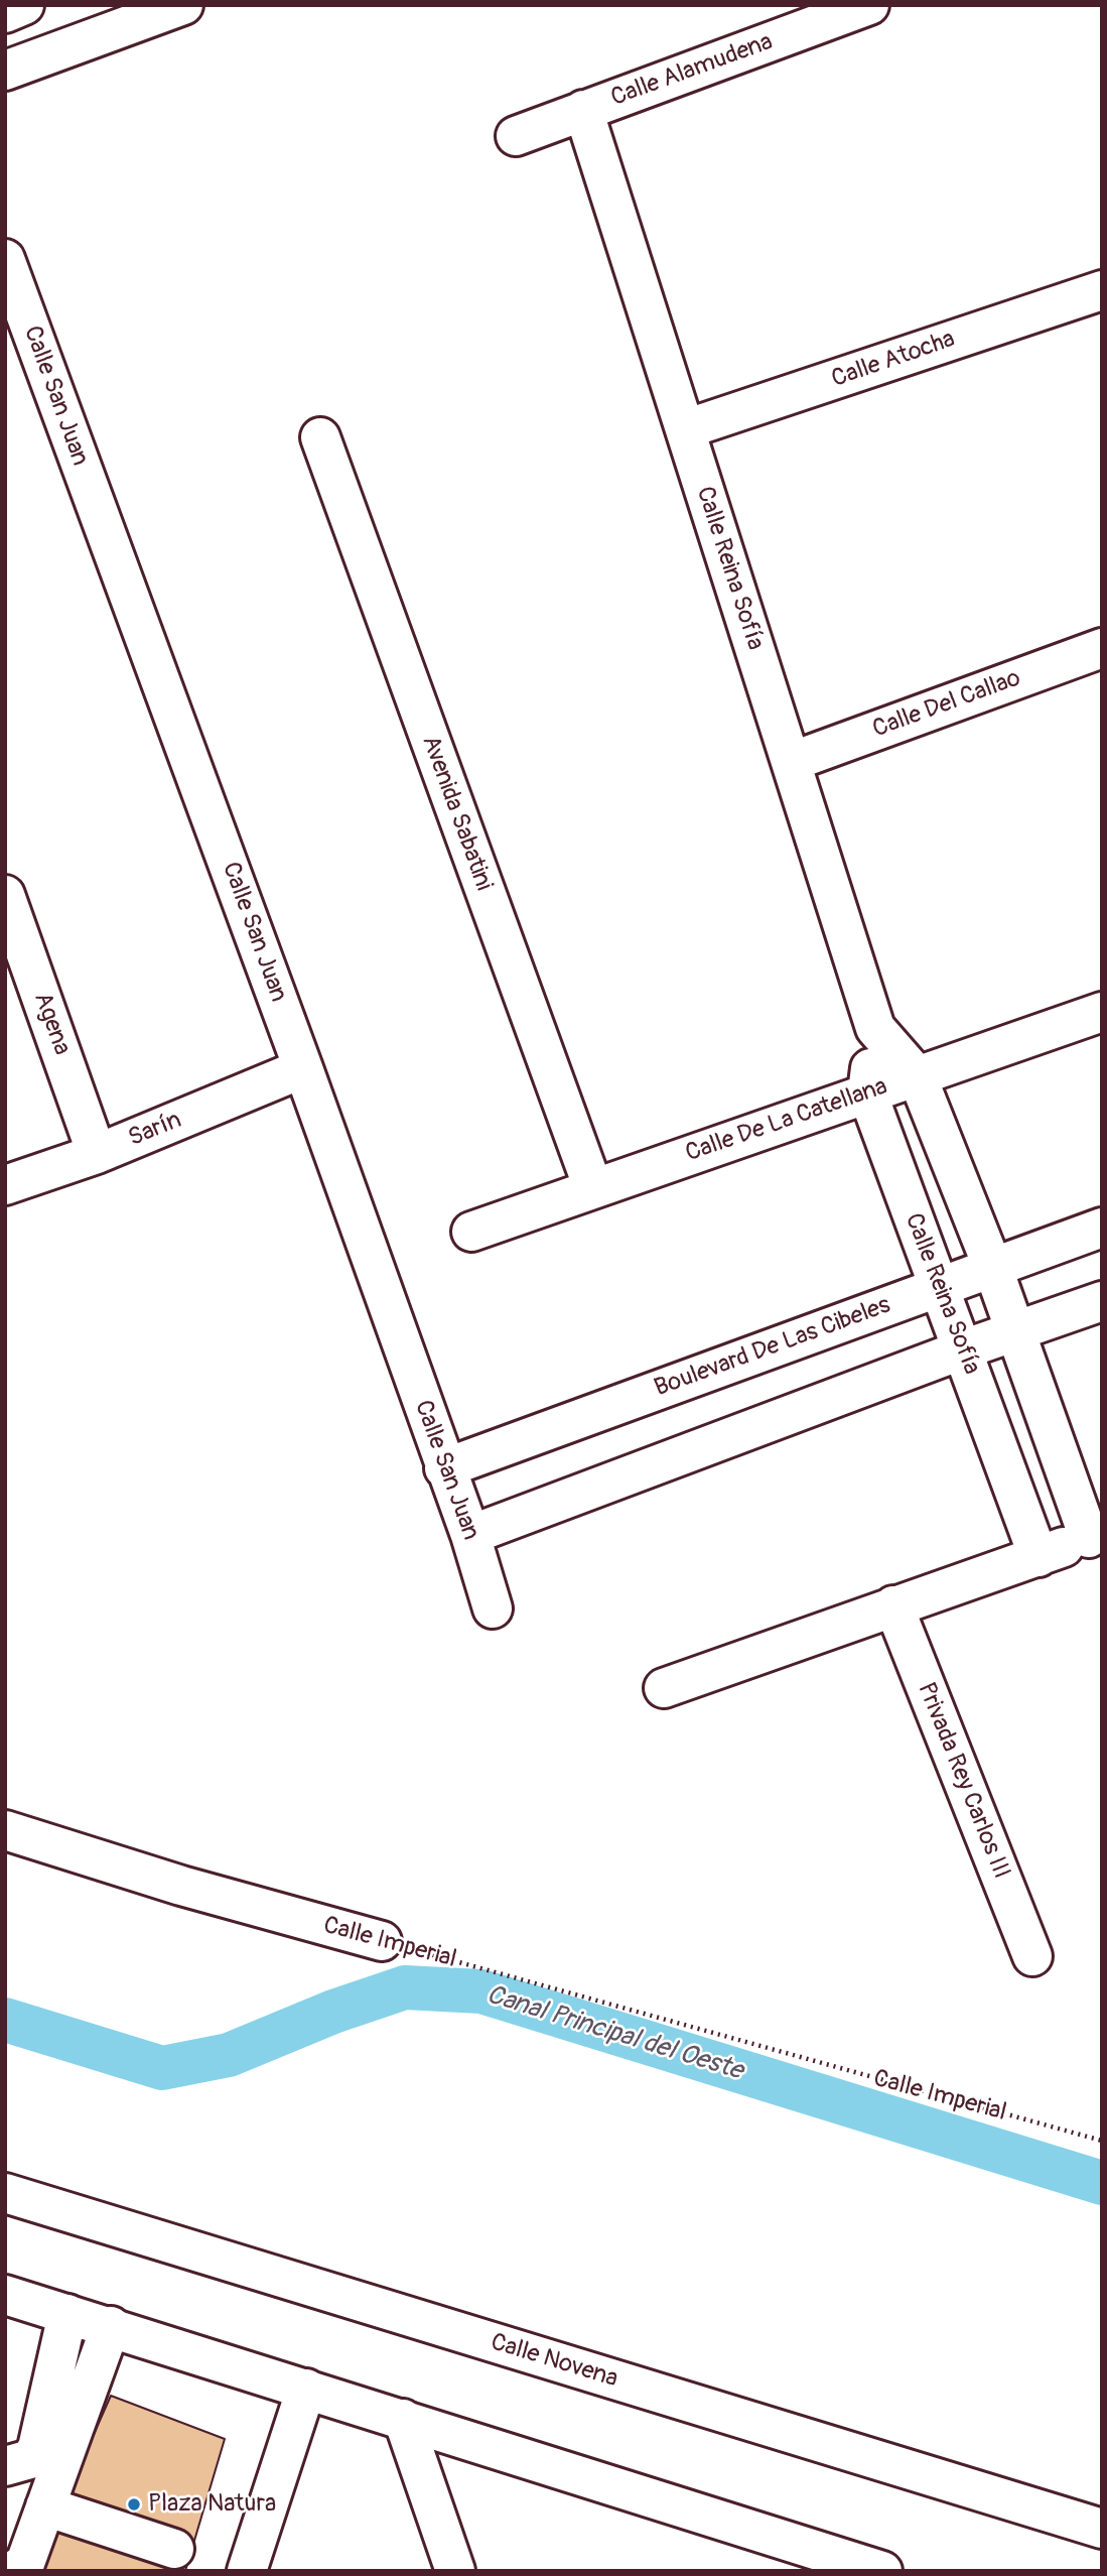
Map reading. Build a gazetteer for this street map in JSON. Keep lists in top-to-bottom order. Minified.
{"streets":{"street":["Calle Alamudena","Calle Atocha","Calle San Juan","Calle Reina Sofía","Calle Del Callao","Avenida Sabatini","Agena","Calle De La Catellana","Sarín","Boulevard De Las Cibeles","Privada Rey Carlos III","Calle Imperial","Calle Novena"]},"crossings":[["Calle Alamudena","Calle Reina Sofía"],["Calle Atocha","Calle Reina Sofía"],["Calle San Juan","Sarín"],["Calle San Juan","Boulevard De Las Cibeles"],["Calle Reina Sofía","Calle Del Callao"],["Calle Reina Sofía","Calle De La Catellana"],["Calle Reina Sofía","Boulevard De Las Cibeles"],["Avenida Sabatini","Calle De La Catellana"],["Agena","Sarín"]],"water":["Canal Principal del Oeste"],"places":["Plaza Natura"]}
